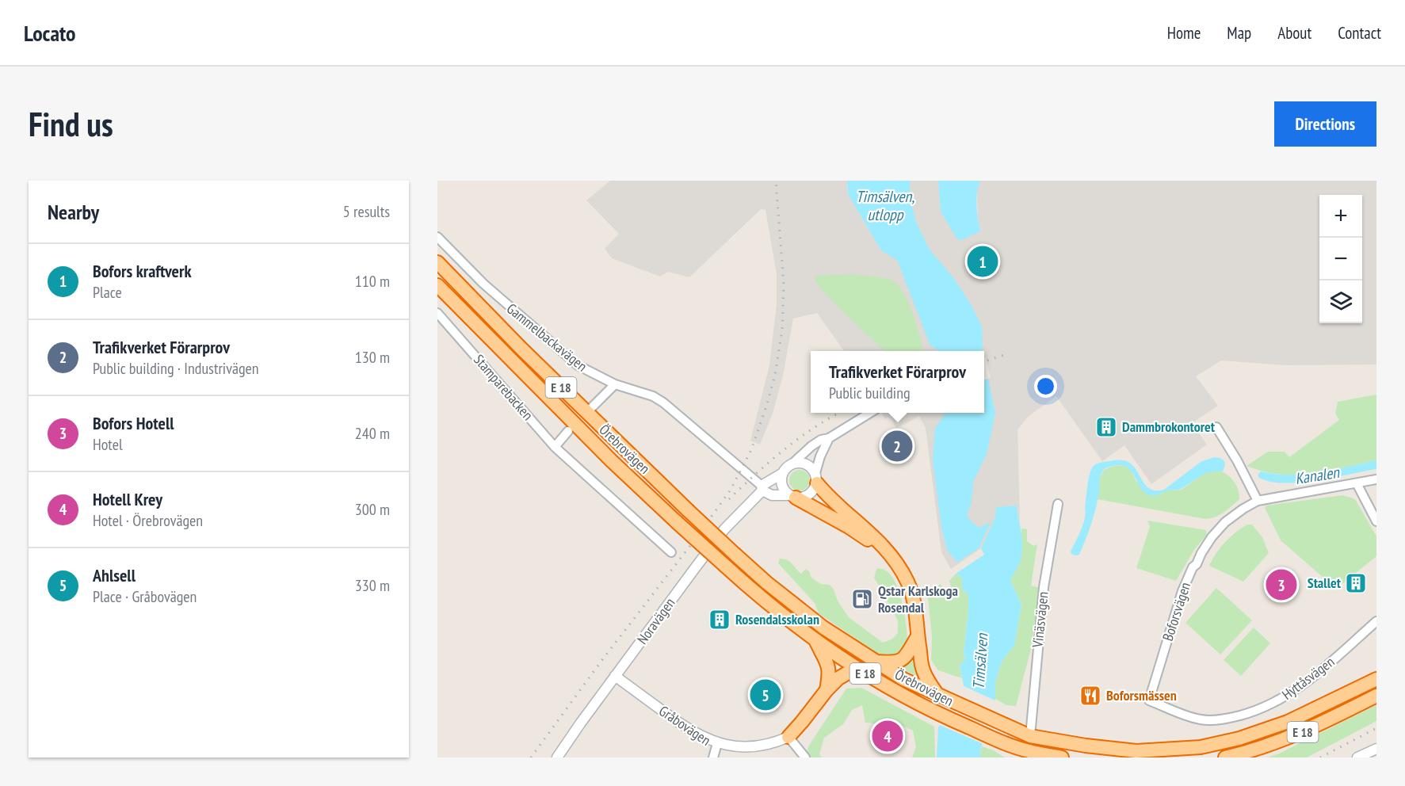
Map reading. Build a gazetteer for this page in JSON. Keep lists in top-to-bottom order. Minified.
{"streets":{"highway":["E 18","Örebrovägen"],"street":["Gammelbackavägen","Stamparebacken","Boforsvägen","Vinäsvägen","Noravägen","Hyttåsvägen","Gråbovägen"]},"crossings":[["Gammelbackavägen","Noravägen"],["Örebrovägen","Vinäsvägen"],["Boforsvägen","Hyttåsvägen"],["Noravägen","Gråbovägen"]],"water":["Timsälven, utlopp","Kanalen","Timsälven"],"places":{"building":["Dammbrokontoret","Stallet","Rosendalsskolan"],"fuel station":["Qstar Karlskoga Rosendal"],"restaurant":["Boforsmässen"]},"page":{"header":"Locato","nav":["Home","Map","About","Contact"],"buttons":"Directions","title":"Find us","heading":["Nearby","5 results"],"map_buttons":["+","−"],"list":[{"mark":"1","name":"Bofors kraftverk","note":"Place","value":"110 m"},{"mark":"2","name":"Trafikverket Förarprov","note":"Public building · Industrivägen","value":"130 m"},{"mark":"3","name":"Bofors Hotell","note":"Hotel","value":"240 m"},{"mark":"4","name":"Hotell Krey","note":"Hotel · Örebrovägen","value":"300 m"},{"mark":"5","name":"Ahlsell","note":"Place · Gråbovägen","value":"330 m"}],"pins":["1","2","3","5","4"],"popup":["Trafikverket Förarprov","Public building"]}}
